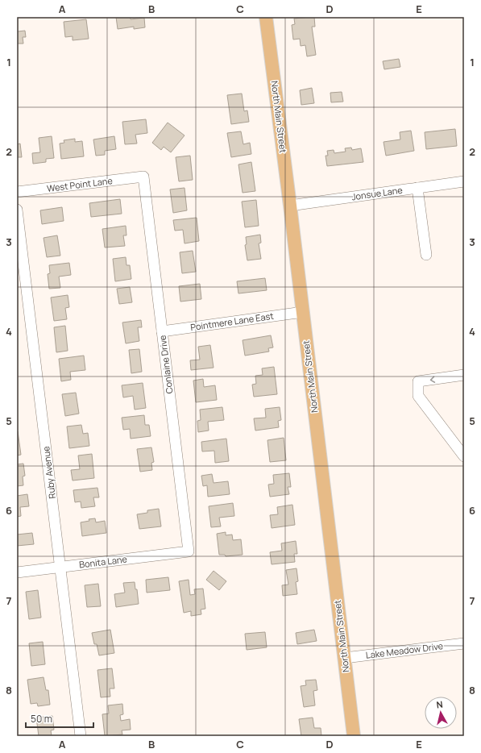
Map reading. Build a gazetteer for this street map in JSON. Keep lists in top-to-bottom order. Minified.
{"streets":{"main road":["North Main Street"],"street":["West Point Lane","Jonsue Lane","Pointmere Lane East","Conlaine Drive","Ruby Avenue","Bonita Lane","Lake Meadow Drive"]},"crossings":[["North Main Street","Jonsue Lane"],["North Main Street","Pointmere Lane East"],["North Main Street","Lake Meadow Drive"],["West Point Lane","Conlaine Drive"],["Pointmere Lane East","Conlaine Drive"],["Conlaine Drive","Bonita Lane"],["Ruby Avenue","Bonita Lane"]],"scale_bar":"50 m","north":"top","grid":{"columns":["A","B","C","D","E"],"rows":["1","2","3","4","5","6","7","8"]}}
